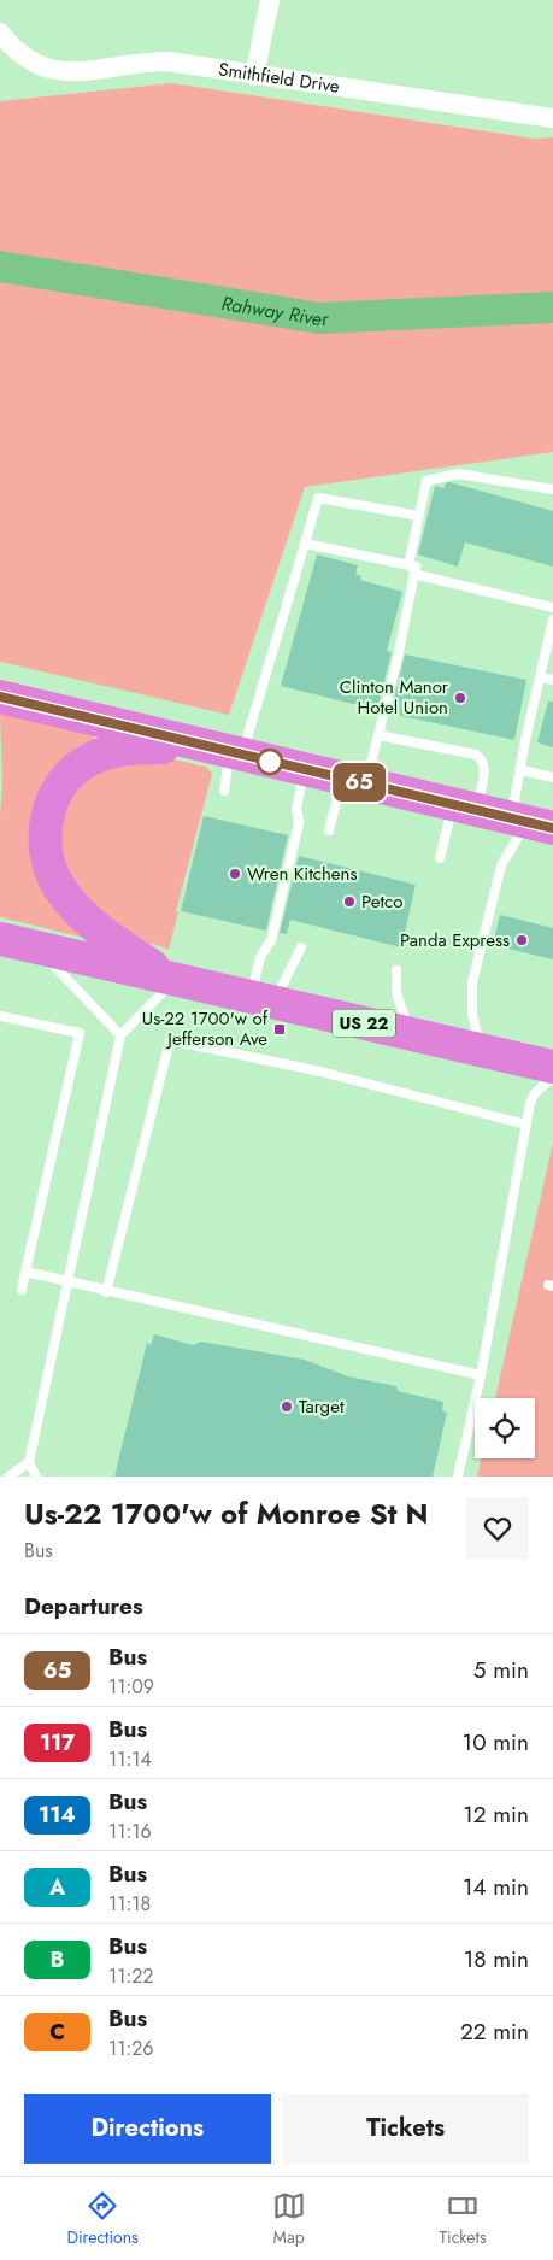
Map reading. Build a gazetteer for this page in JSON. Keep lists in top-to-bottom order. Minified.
{"streets":{"highway":["US 22"],"street":["Smithfield Drive"]},"water":["Rahway River"],"places":{"other":["Clinton Manor Hotel Union","Wren Kitchens","Petco","Panda Express","Target"],"transit":["Us-22 1700'w of Jefferson Ave"]},"lines":["bus line 65"],"page":{"on_map":"65","heading":[["Us-22 1700'w of Monroe St N","Bus"],"Departures"],"list":[{"mark":"65","name":"Bus","note":"11:09","value":"5 min"},{"mark":"117","name":"Bus","note":"11:14","value":"10 min"},{"mark":"114","name":"Bus","note":"11:16","value":"12 min"},{"mark":"A","name":"Bus","note":"11:18","value":"14 min"},{"mark":"B","name":"Bus","note":"11:22","value":"18 min"},{"mark":"C","name":"Bus","note":"11:26","value":"22 min"}],"buttons":["Directions","Tickets"],"tabs":["Directions","Map","Tickets"]}}
